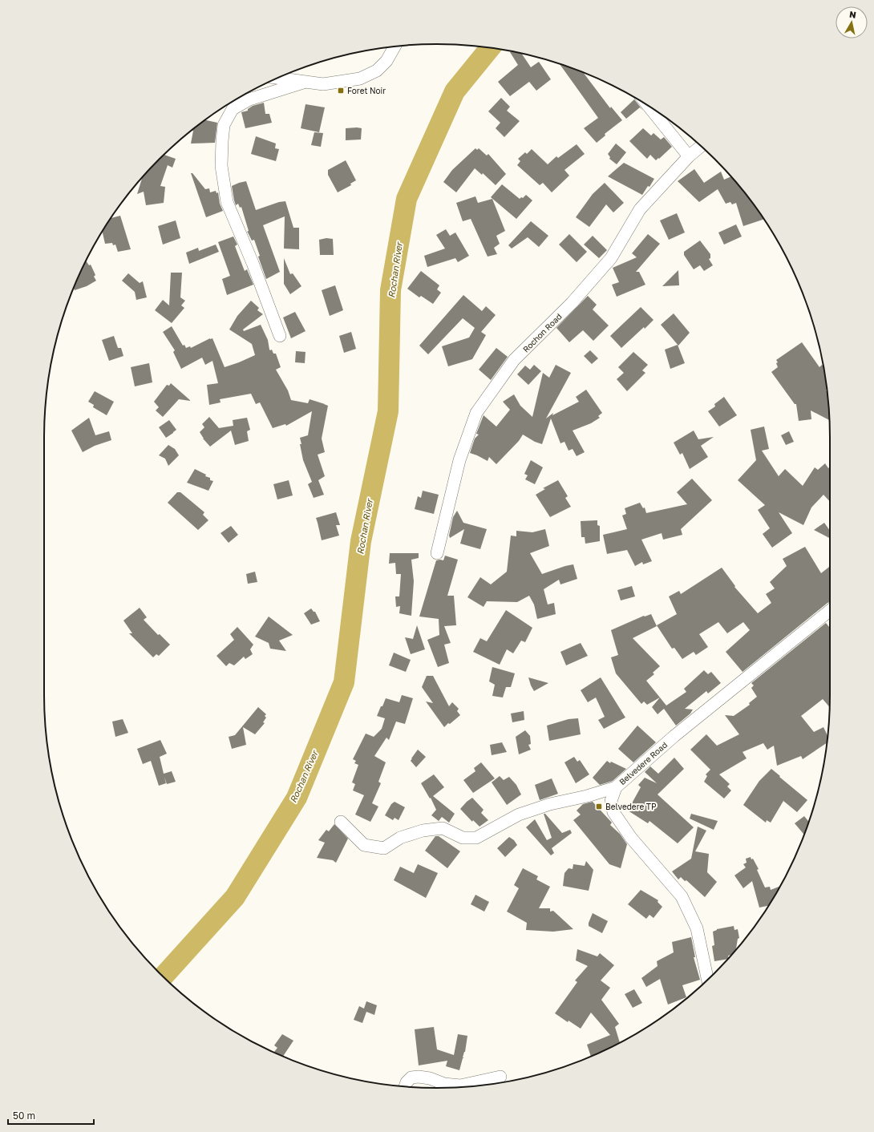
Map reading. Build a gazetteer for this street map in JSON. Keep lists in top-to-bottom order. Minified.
{"streets":{"street":["Rochon Road","Belvedere Road"]},"water":["Rochan River"],"places":{"transit":["Foret Noir","Belvedere TP"]},"scale_bar":"50 m","north":"top"}
